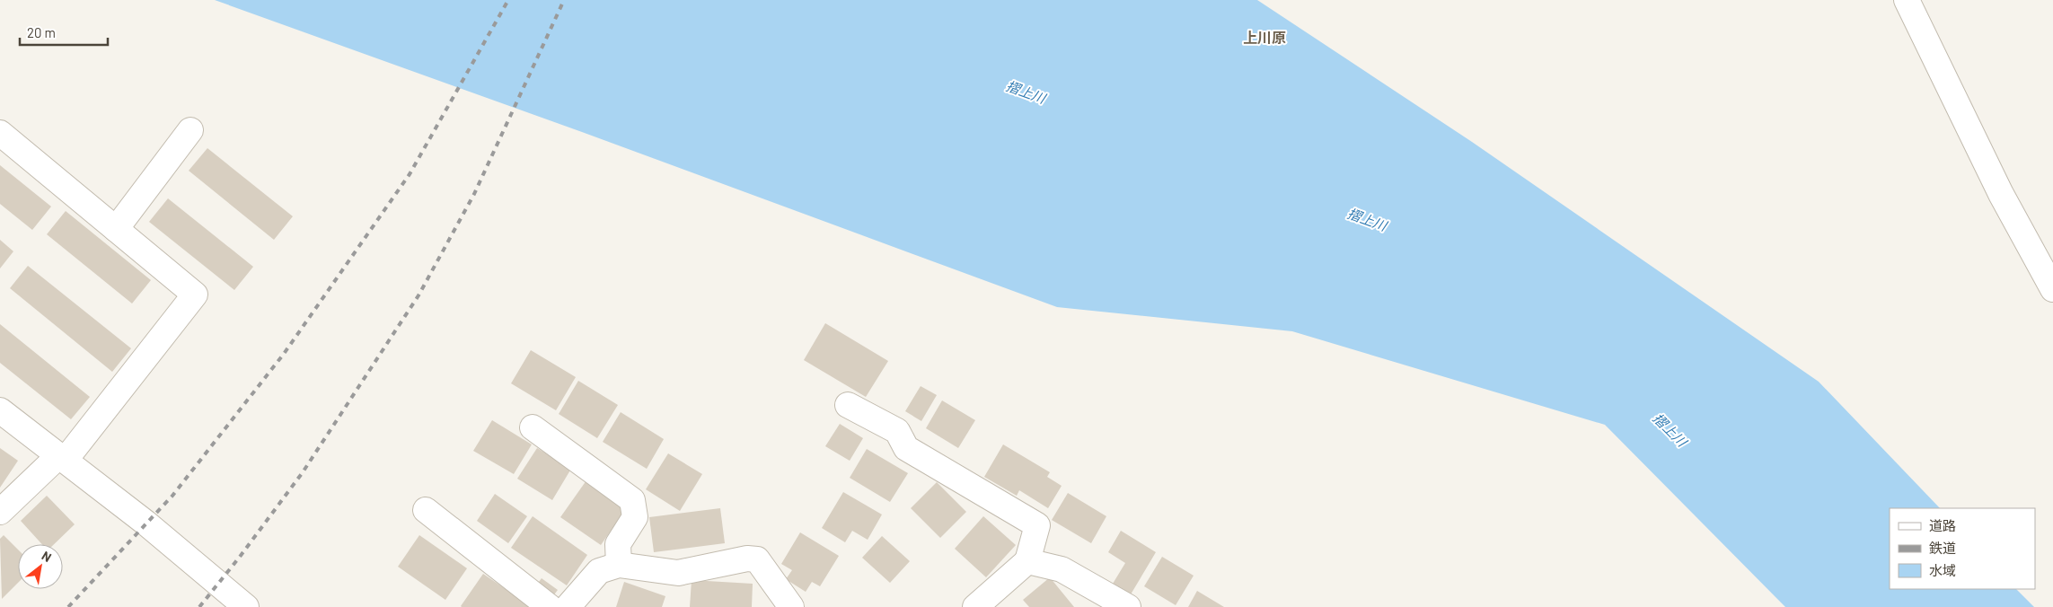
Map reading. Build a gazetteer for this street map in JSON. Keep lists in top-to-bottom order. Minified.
{"districts":["上川原"],"water":["摺上川"],"legend":["道路","鉄道","水域"],"scale_bar":"20 m","north":"top right"}
